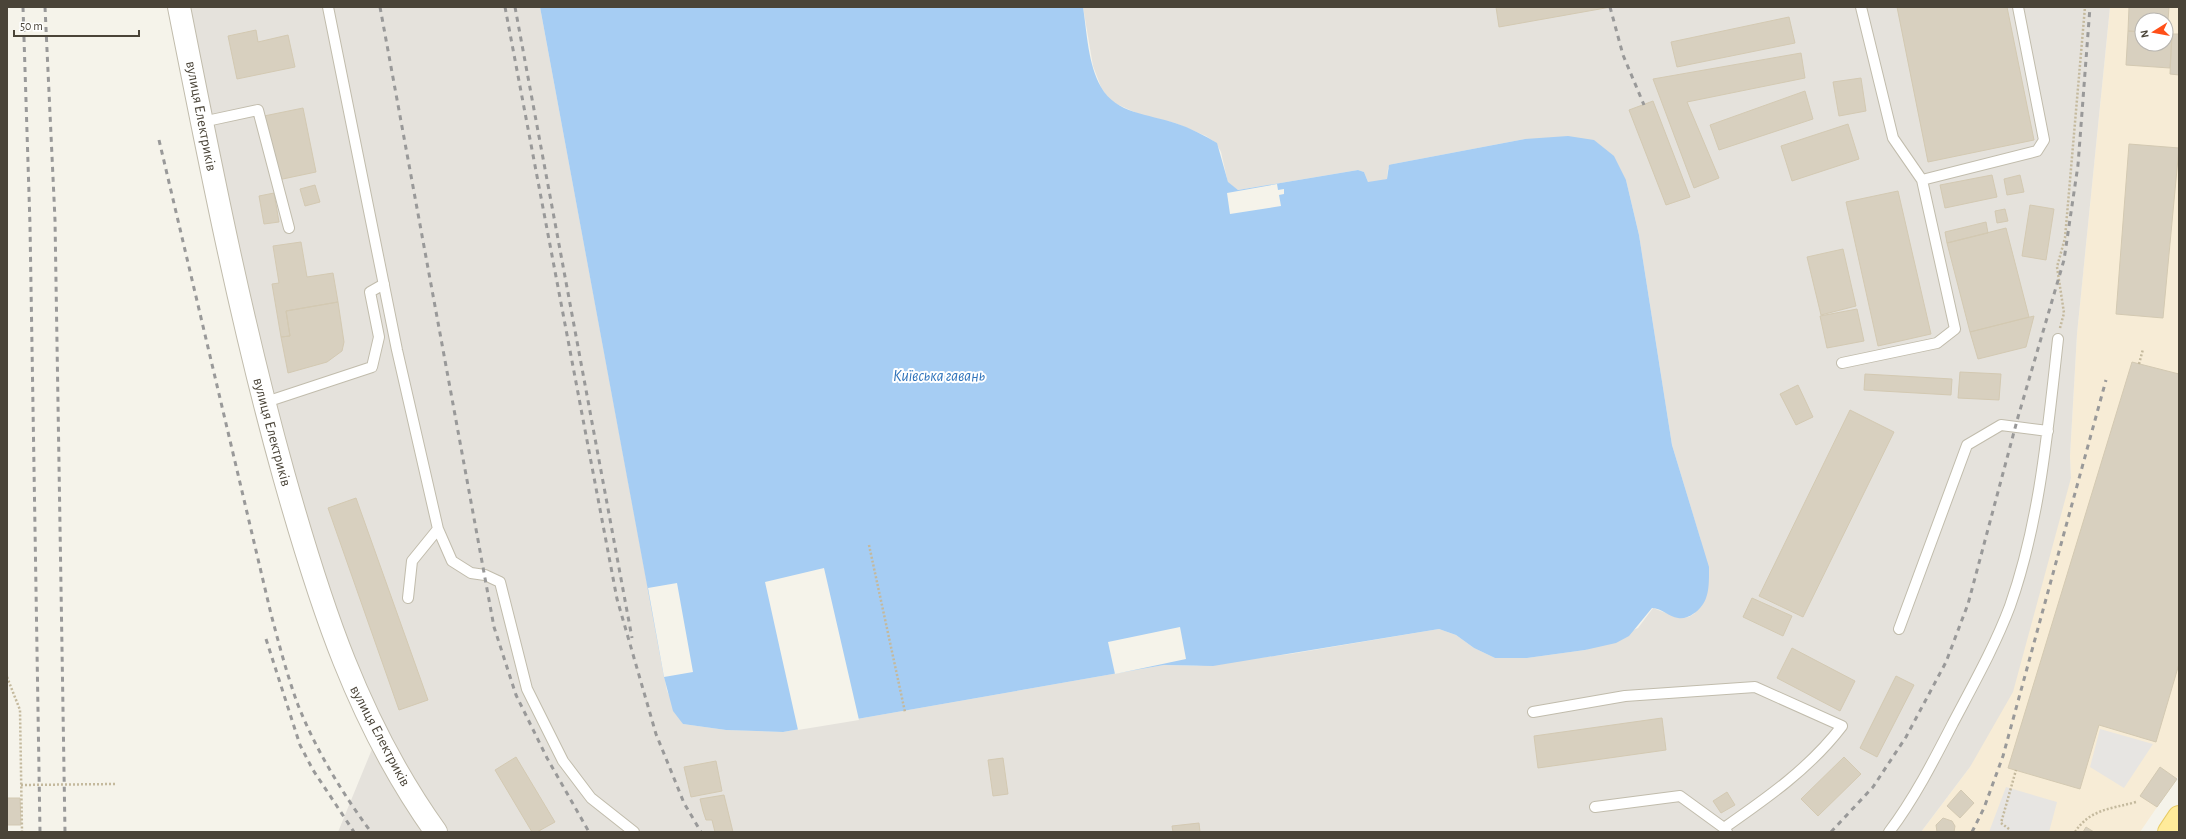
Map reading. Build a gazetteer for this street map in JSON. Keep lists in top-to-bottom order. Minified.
{"streets":{"street":["вулиця Електриків"]},"water":["Київська гавань"],"scale_bar":"50 m","north":"left"}
